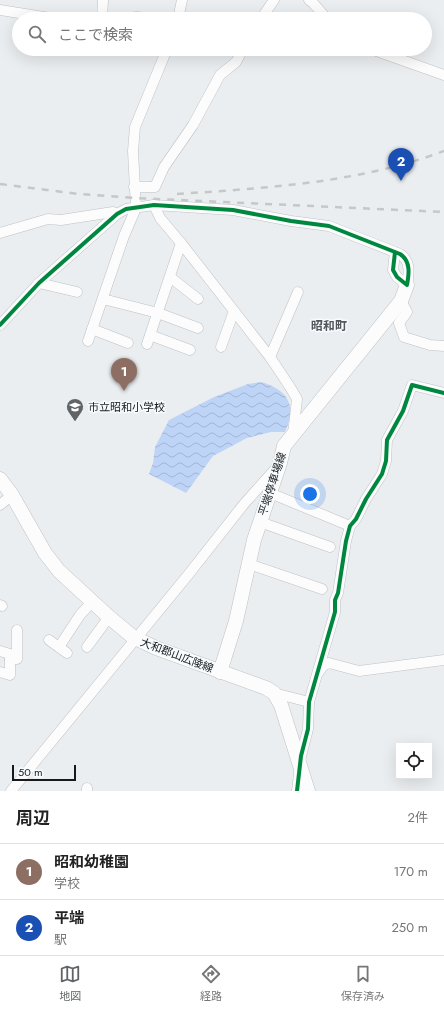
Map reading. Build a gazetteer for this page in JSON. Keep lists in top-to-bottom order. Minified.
{"streets":{"main road":["平端停車場線","大和郡山広陵線"]},"crossings":[["平端停車場線","大和郡山広陵線"]],"districts":["昭和町"],"places":{"school or university":["市立昭和小学校"]},"scale_bar":"50 m","page":{"search":"ここで検索","pins":["2","1"],"scale":"50 m","heading":["周辺","2件"],"list":[{"mark":"1","name":"昭和幼稚園","note":"学校","value":"170 m"},{"mark":"2","name":"平端","note":"駅","value":"250 m"}],"nav":["地図","経路","保存済み"]}}
